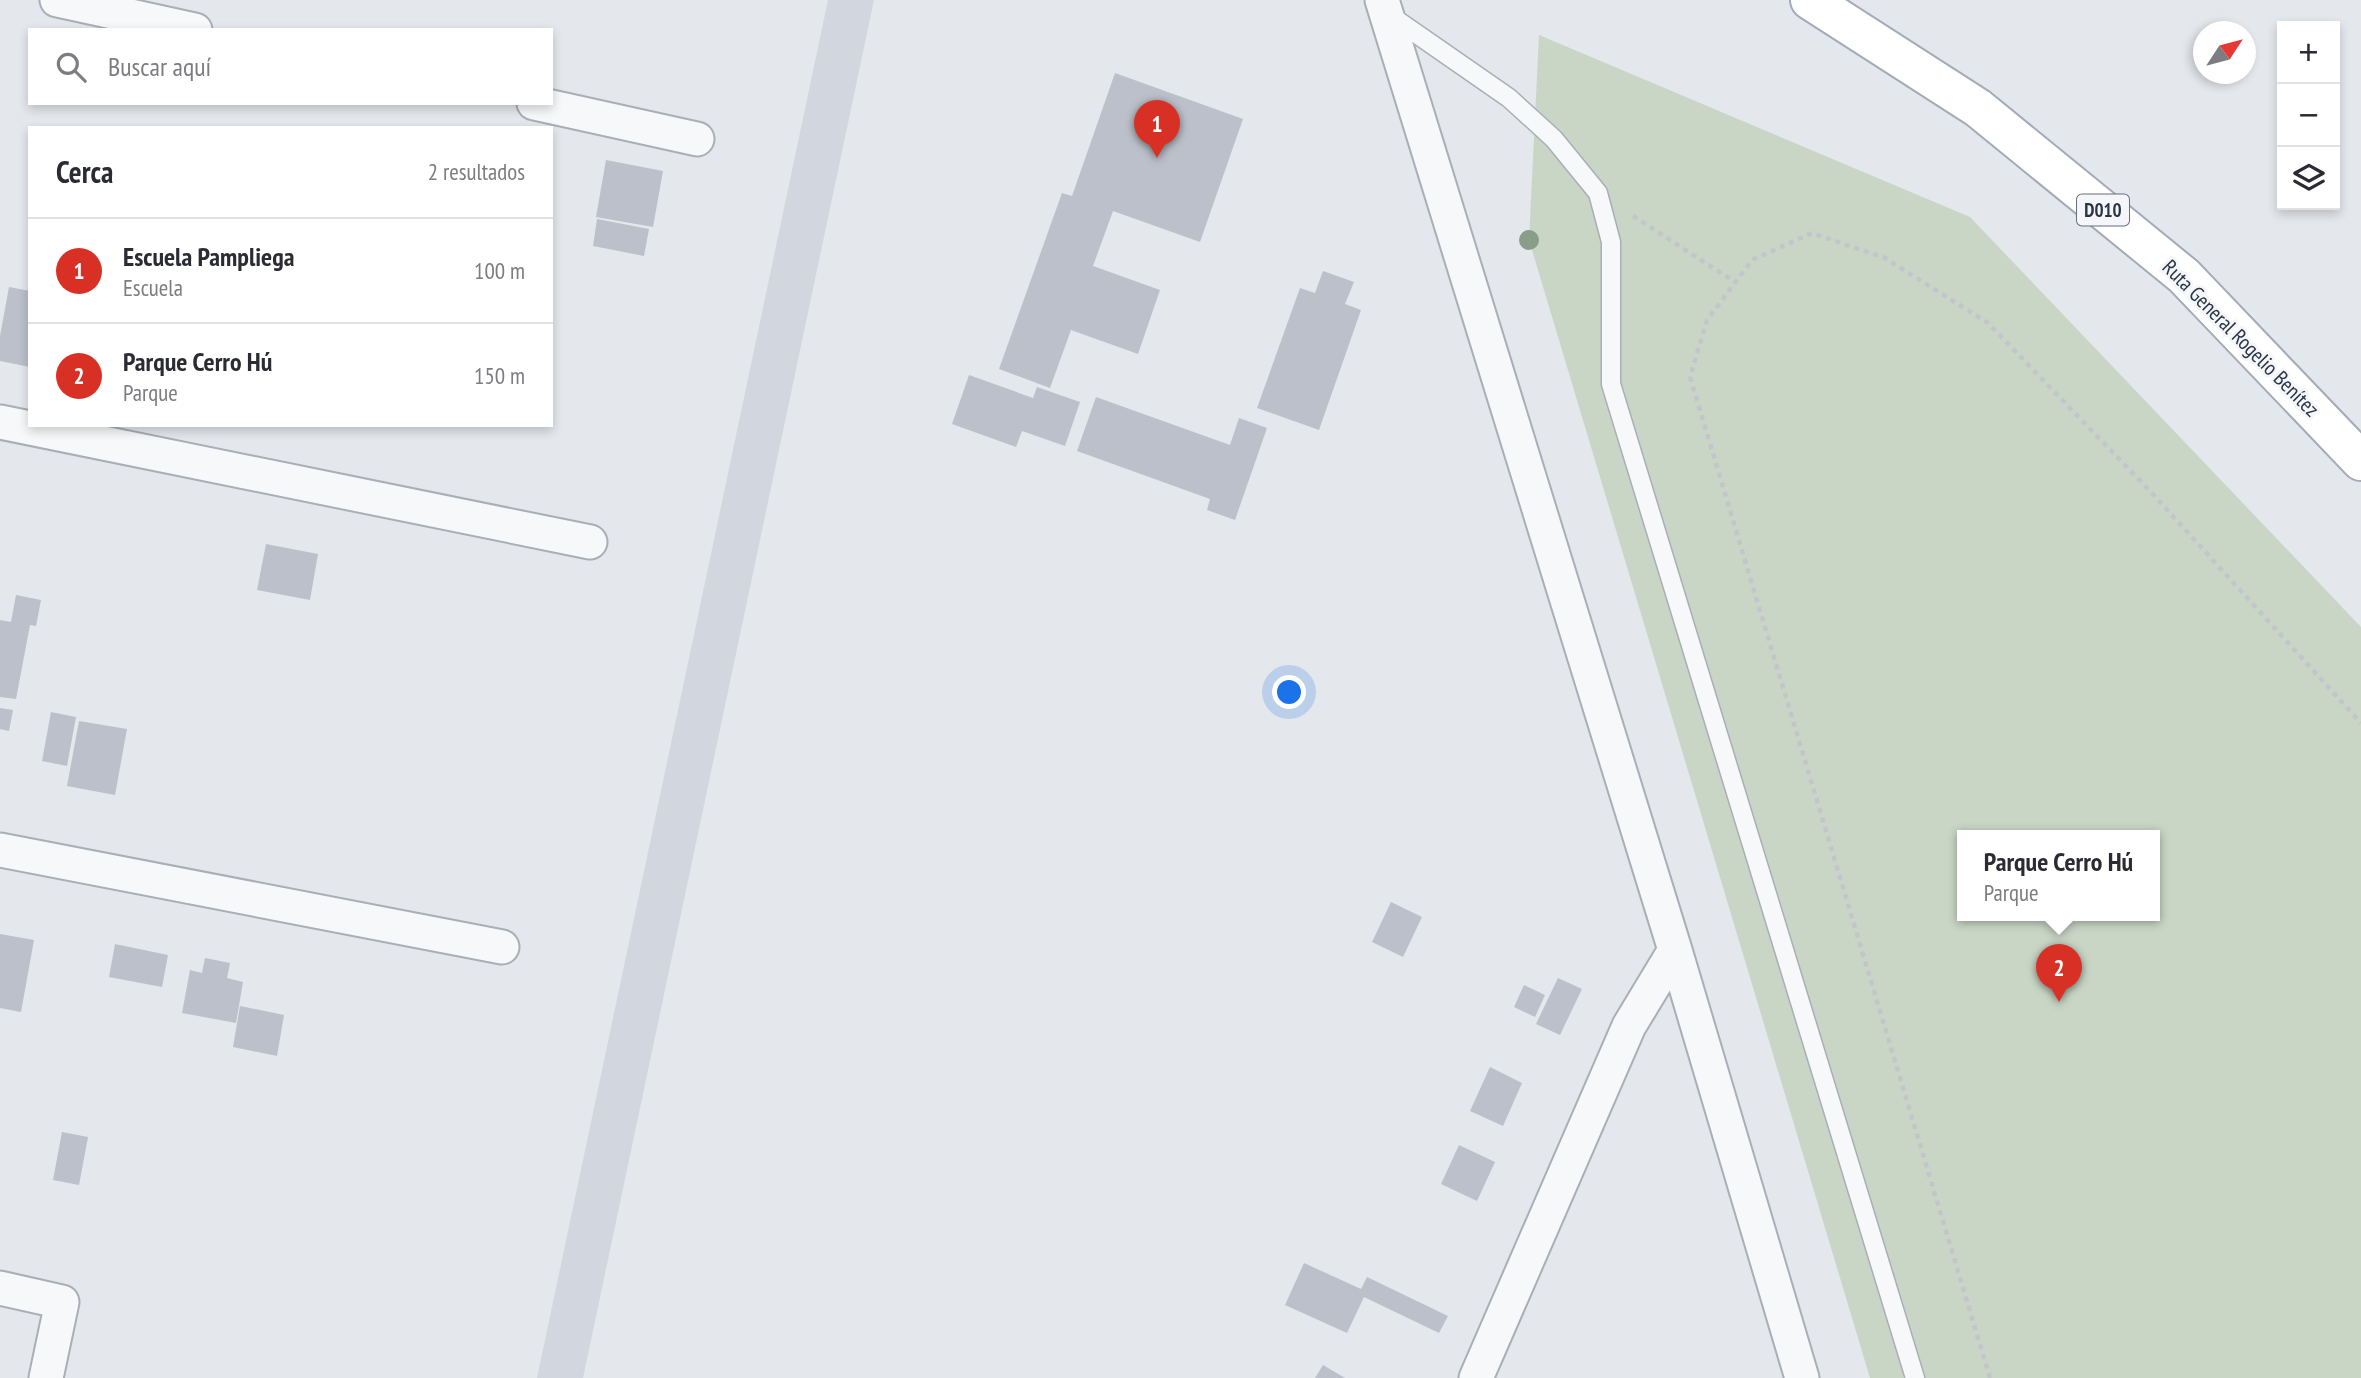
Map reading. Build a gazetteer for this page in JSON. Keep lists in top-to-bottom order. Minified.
{"streets":{"main road":["D010","Ruta General Rogelio Benítez"]},"north":"top right","page":{"map_buttons":["+","−"],"search":"Buscar aquí","pins":["1","2"],"heading":["Cerca","2 resultados"],"list":[{"mark":"1","name":"Escuela Pampliega","note":"Escuela","value":"100 m"},{"mark":"2","name":"Parque Cerro Hú","note":"Parque","value":"150 m"}],"popup":["Parque Cerro Hú","Parque"]}}
